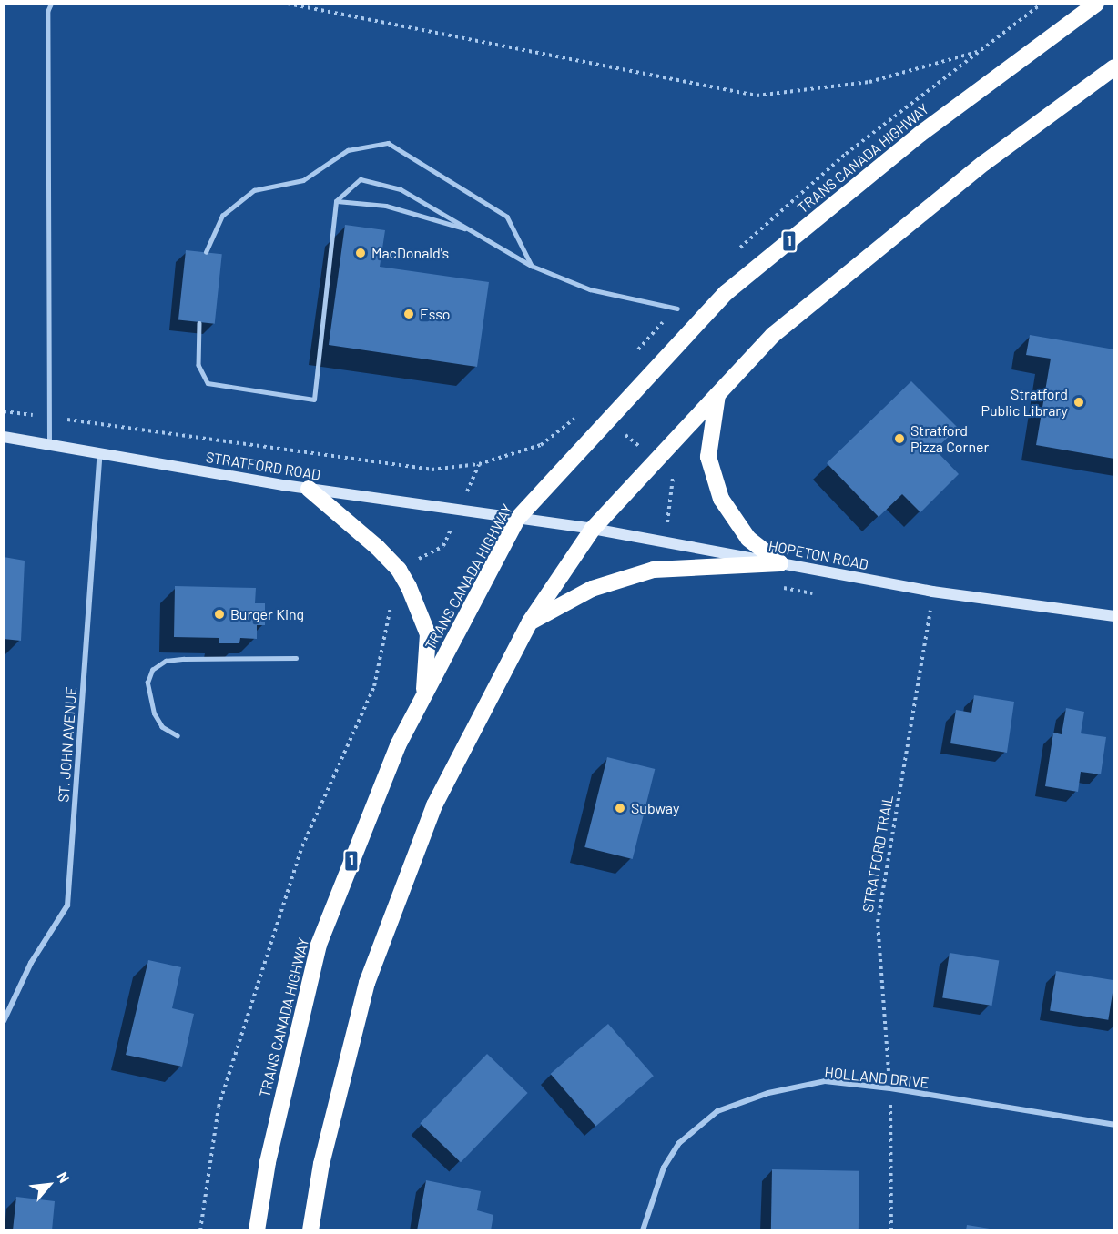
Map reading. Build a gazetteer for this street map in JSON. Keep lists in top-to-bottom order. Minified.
{"streets":{"highway":["TRANS CANADA HIGHWAY","1"],"main road":["STRATFORD ROAD","HOPETON ROAD"],"street":["ST. JOHN AVENUE","HOLLAND DRIVE"],"path":["STRATFORD TRAIL"]},"crossings":[["TRANS CANADA HIGHWAY","STRATFORD ROAD"],["TRANS CANADA HIGHWAY","HOPETON ROAD"],["STRATFORD ROAD","HOPETON ROAD"],["STRATFORD ROAD","ST. JOHN AVENUE"],["HOPETON ROAD","STRATFORD TRAIL"],["STRATFORD TRAIL","HOLLAND DRIVE"]],"places":["MacDonald's","Esso","Stratford Public Library","Stratford Pizza Corner","Burger King","Subway"],"north":"top right"}
